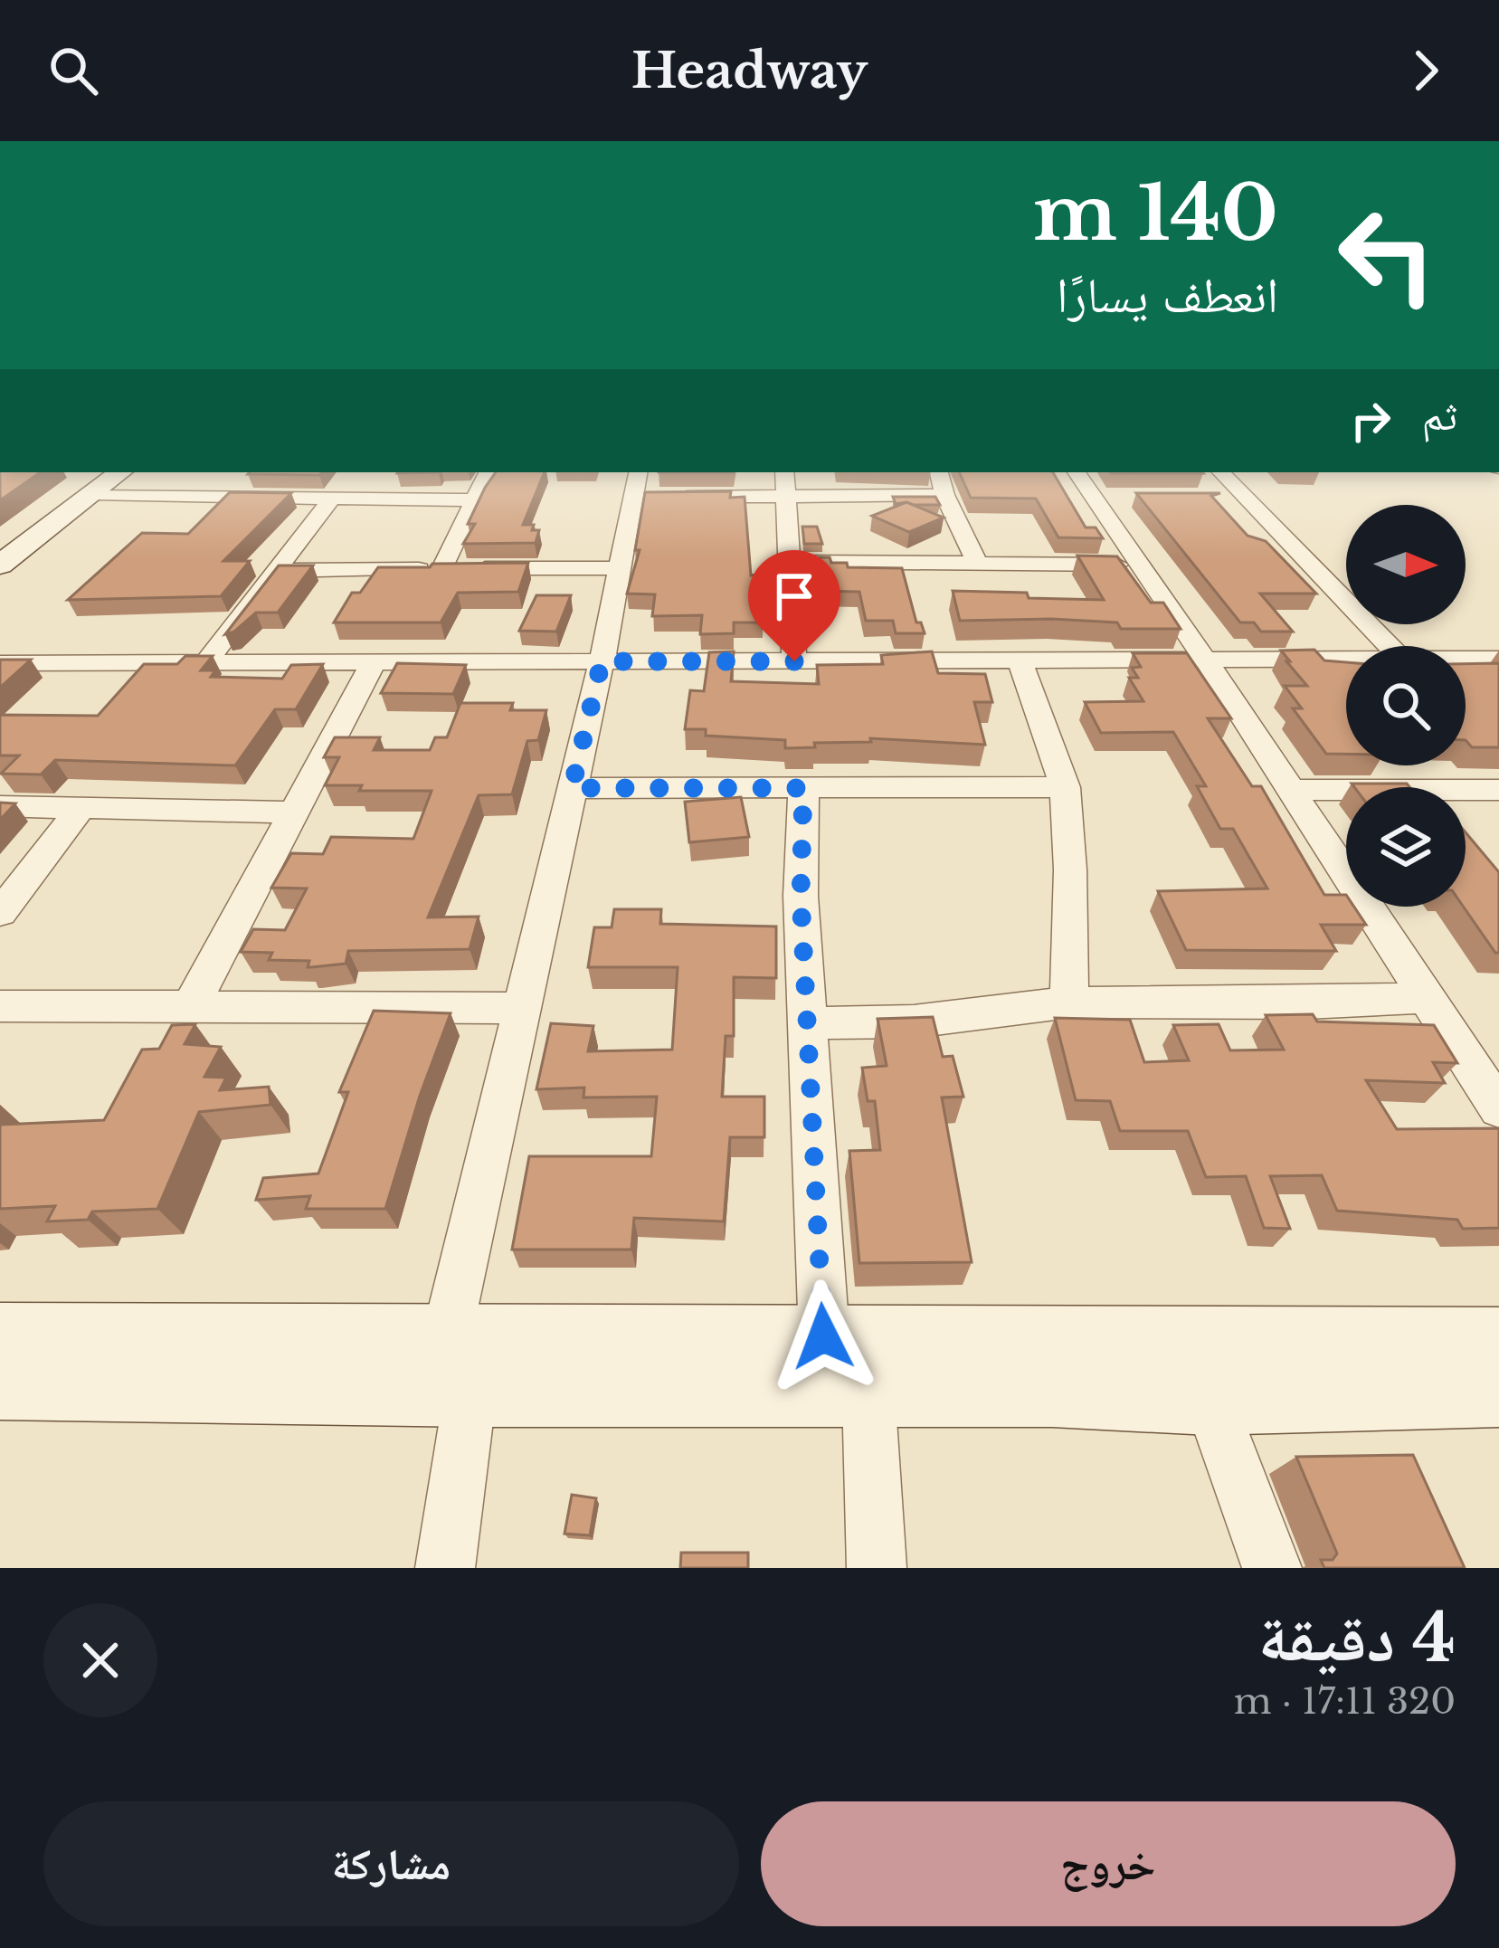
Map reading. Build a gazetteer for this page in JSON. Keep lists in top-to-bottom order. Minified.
{"north":"right","page":{"header":"Headway","turn":["140 m","انعطف يسارًا"],"then":"ثم","heading":["4 دقيقة","320 m · 17:11"],"buttons":["خروج","مشاركة"]}}
